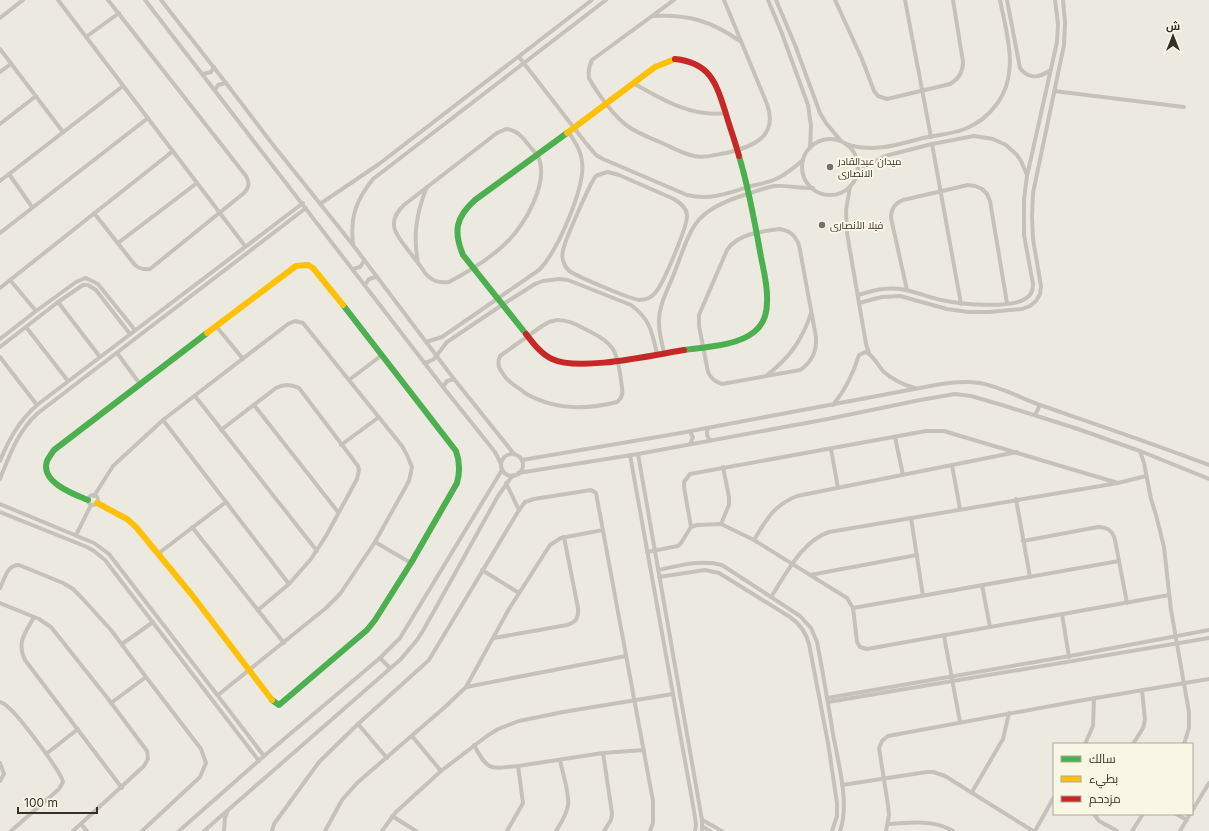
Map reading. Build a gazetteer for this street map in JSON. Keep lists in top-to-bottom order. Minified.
{"places":["ميدان عبدالقادر الانصارى","فيلا الأنصارى"],"legend":["سالك","بطيء","مزدحم"],"scale_bar":"100 m","north":"top"}
